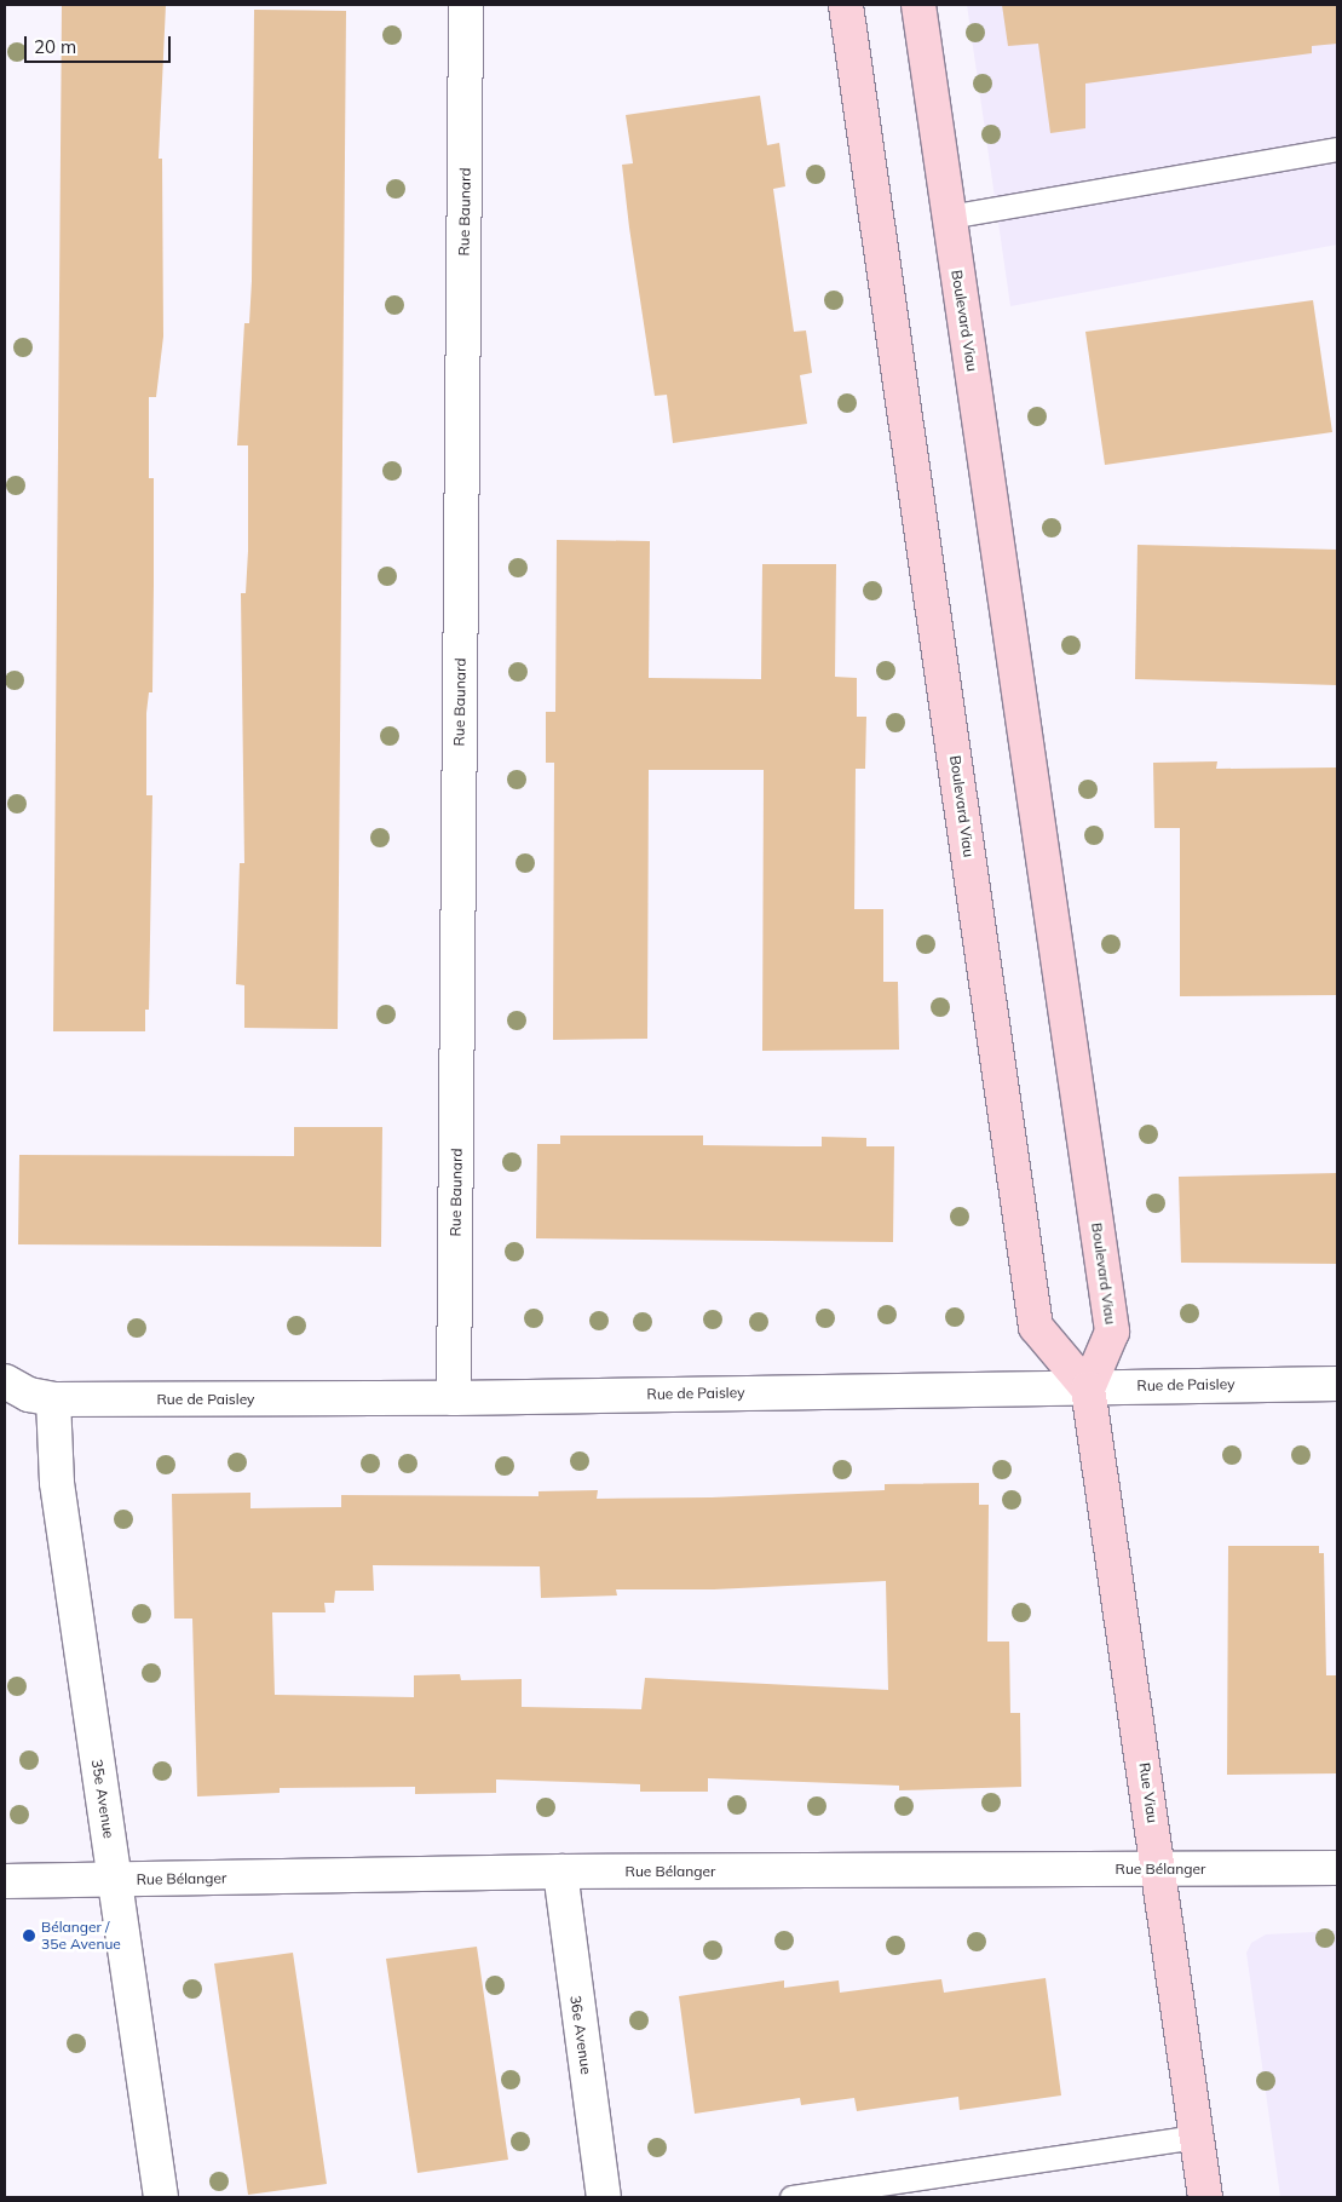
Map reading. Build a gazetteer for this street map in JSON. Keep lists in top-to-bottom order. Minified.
{"streets":{"main road":["Boulevard Viau","Rue Viau"],"street":["Rue Baunard","Rue de Paisley","35e Avenue","Rue Bélanger","36e Avenue"]},"crossings":[["Rue Baunard","Rue de Paisley"],["Boulevard Viau","Rue de Paisley"],["Boulevard Viau","Rue Viau"],["Rue de Paisley","Rue Viau"],["Rue de Paisley","35e Avenue"],["Rue Viau","Rue Bélanger"],["35e Avenue","Rue Bélanger"],["Rue Bélanger","36e Avenue"]],"places":["Bélanger / 35e Avenue"],"scale_bar":"20 m"}
